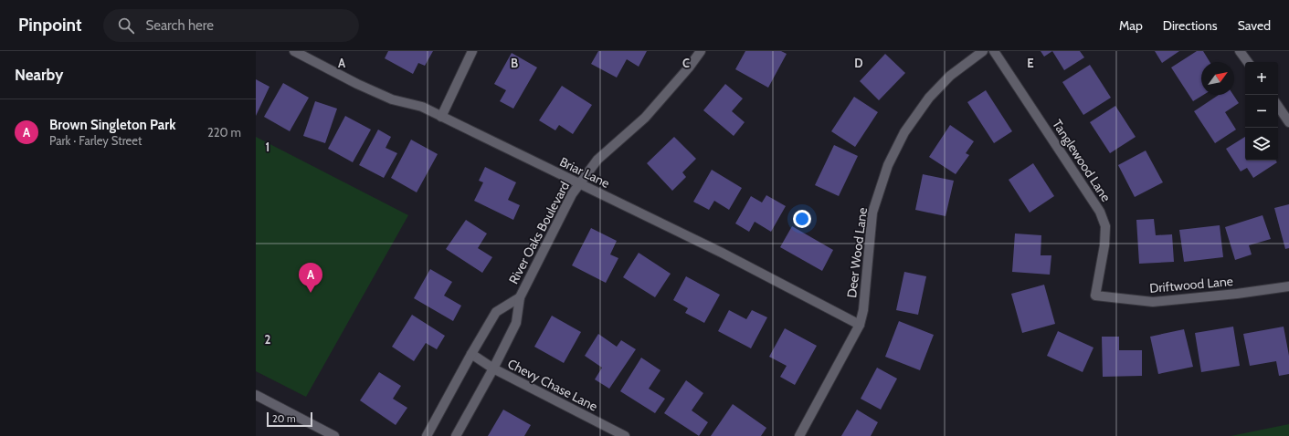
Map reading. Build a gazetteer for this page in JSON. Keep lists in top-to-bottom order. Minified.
{"streets":{"street":["Tanglewood Lane","Briar Lane","River Oaks Boulevard","Deer Wood Lane","Driftwood Lane","Chevy Chase Lane"]},"crossings":[["Tanglewood Lane","Driftwood Lane"],["Briar Lane","River Oaks Boulevard"],["Briar Lane","Deer Wood Lane"],["River Oaks Boulevard","Chevy Chase Lane"]],"scale_bar":"20 m","north":"top right","page":{"header":"Pinpoint","search":"Search here","nav":["Map","Directions","Saved"],"heading":"Nearby","map_buttons":["+","−"],"list":[{"mark":"A","name":"Brown Singleton Park","note":"Park · Farley Street","value":"220 m"}],"pins":"A","scale":"20 m"},"grid":{"columns":["A","B","C","D","E"],"rows":["1","2"]}}
